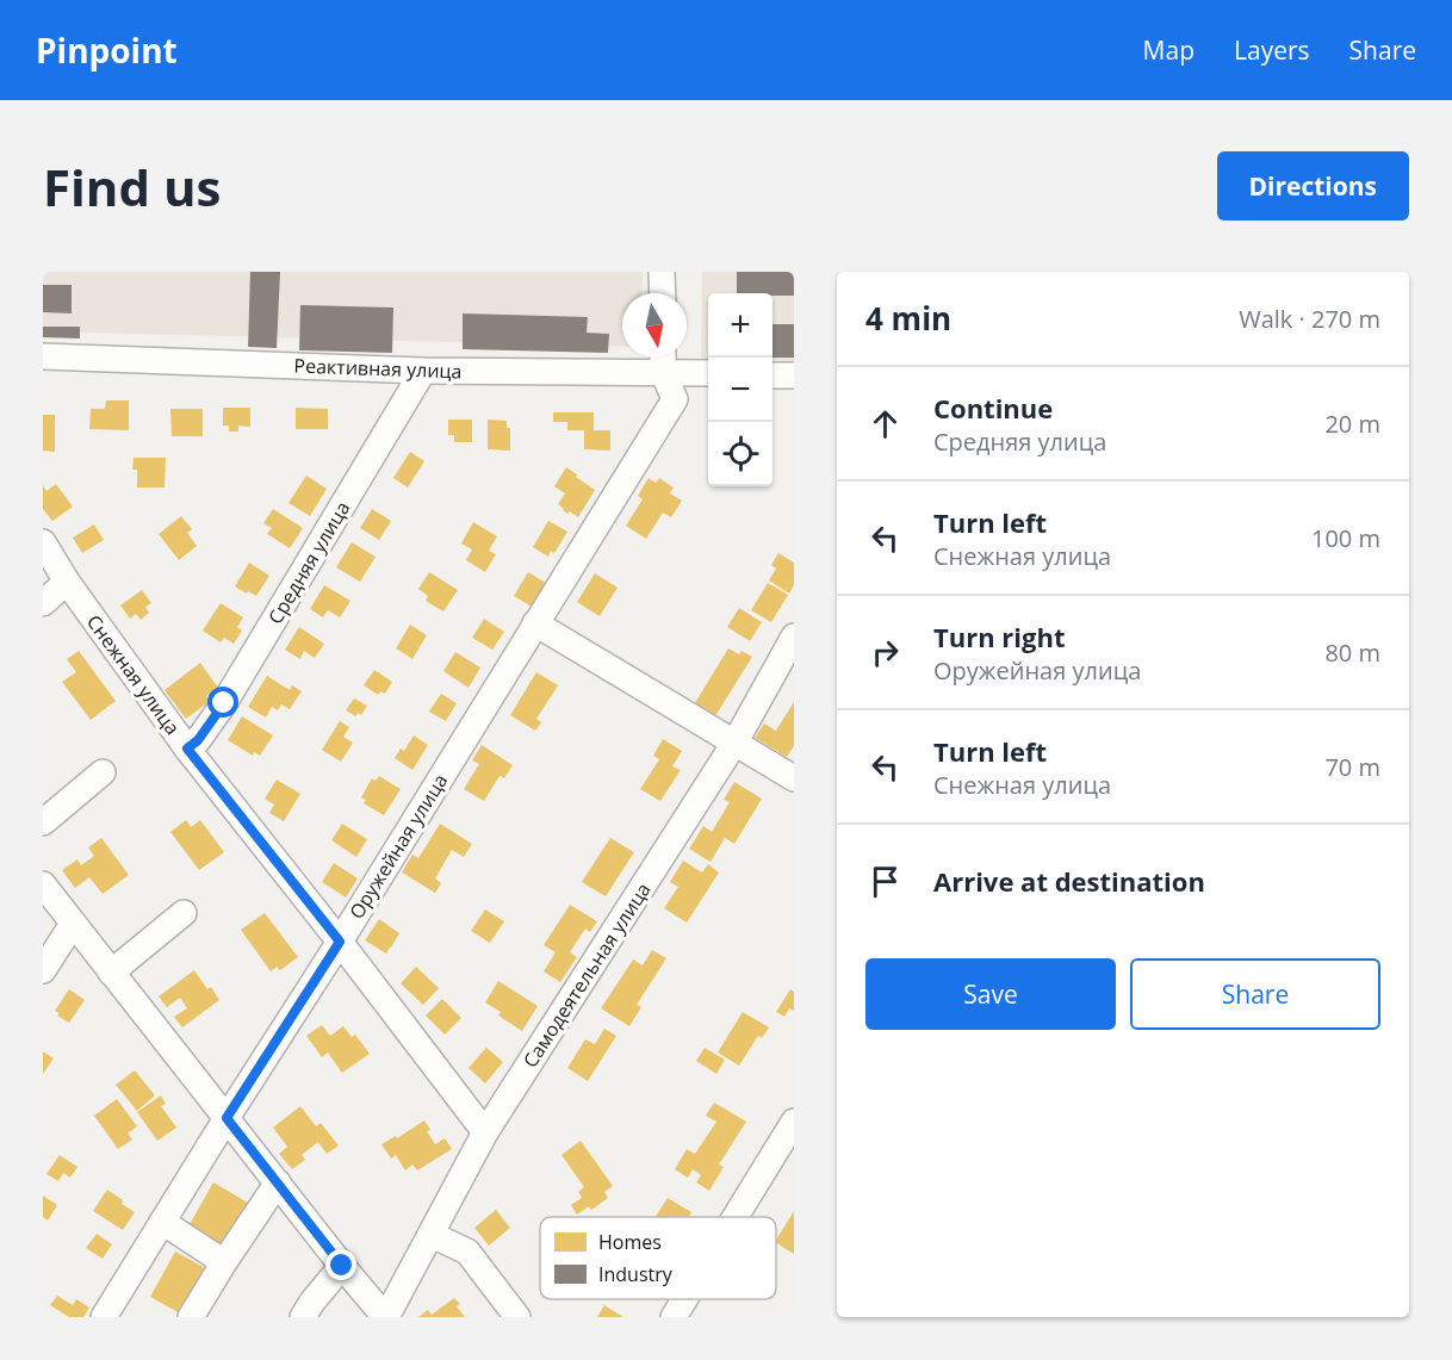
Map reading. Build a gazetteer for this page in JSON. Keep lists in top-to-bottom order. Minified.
{"streets":{"street":["Реактивная улица","Средняя улица","Снежная улица","Оружейная улица","Самодеятельная улица"]},"crossings":[["Реактивная улица","Средняя улица"],["Реактивная улица","Оружейная улица"],["Средняя улица","Снежная улица"],["Снежная улица","Оружейная улица"],["Снежная улица","Самодеятельная улица"]],"legend":["Homes","Industry"],"north":"bottom","page":{"header":"Pinpoint","nav":["Map","Layers","Share"],"buttons":["Directions",["Save","Share"]],"title":"Find us","heading":["4 min","Walk · 270 m"],"map_buttons":["+","−"],"list":[["Continue","Средняя улица","20 m"],["Turn left","Снежная улица","100 m"],["Turn right","Оружейная улица","80 m"],["Turn left","Снежная улица","70 m"],"Arrive at destination"]}}
